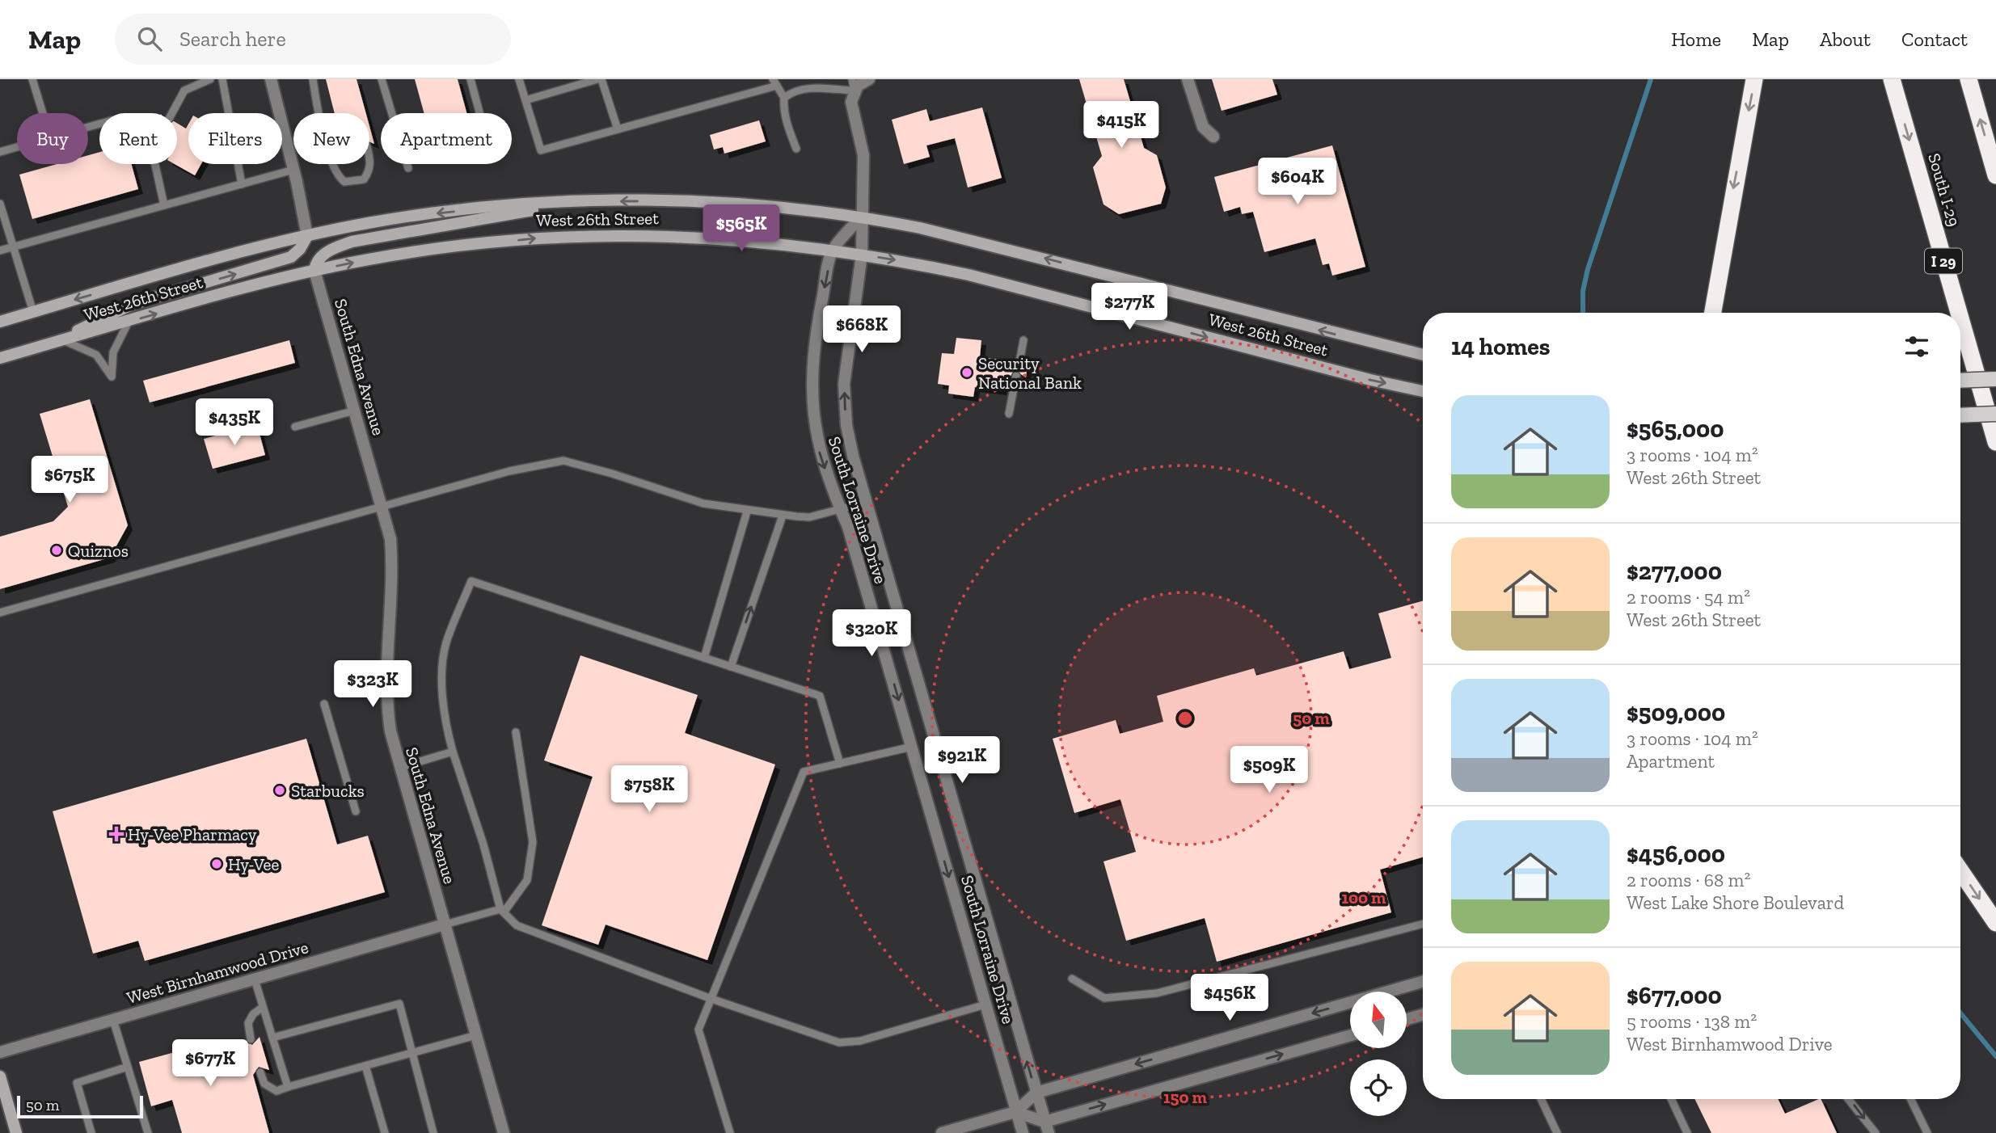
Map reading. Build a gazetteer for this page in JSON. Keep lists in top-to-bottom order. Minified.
{"streets":{"highway":["South I-29","I 29"],"main road":["West 26th Street"],"street":["South Edna Avenue","South Lorraine Drive","West Birnhamwood Drive"]},"crossings":[["West 26th Street","South Edna Avenue"],["West 26th Street","South Lorraine Drive"],["South Edna Avenue","West Birnhamwood Drive"]],"one_way":["South I-29"],"places":{"other":["Security National Bank","Quiznos","Starbucks","Hy-Vee"],"health":["Hy-Vee Pharmacy"]},"scale_bar":"50 m","north":"top","page":{"header":"Map","search":"Search here","nav":["Home","Map","About","Contact"],"price":["$415K","$604K","$565K","$277K","$668K","$435K","$675K","$320K","$323K","$921K","$509K","$758K","$456K","$677K"],"chip":["Buy","Rent","Filters","New","Apartment"],"heading":"14 homes","list":[{"name":"$565,000","note":"3 rooms · 104 m² · West 26th Street"},{"name":"$277,000","note":"2 rooms · 54 m² · West 26th Street"},{"name":"$509,000","note":"3 rooms · 104 m² · Apartment"},{"name":"$456,000","note":"2 rooms · 68 m² · West Lake Shore Boulevard"},{"name":"$677,000","note":"5 rooms · 138 m² · West Birnhamwood Drive"}],"scale":"50 m"},"rings":["50 m","100 m","150 m"]}
